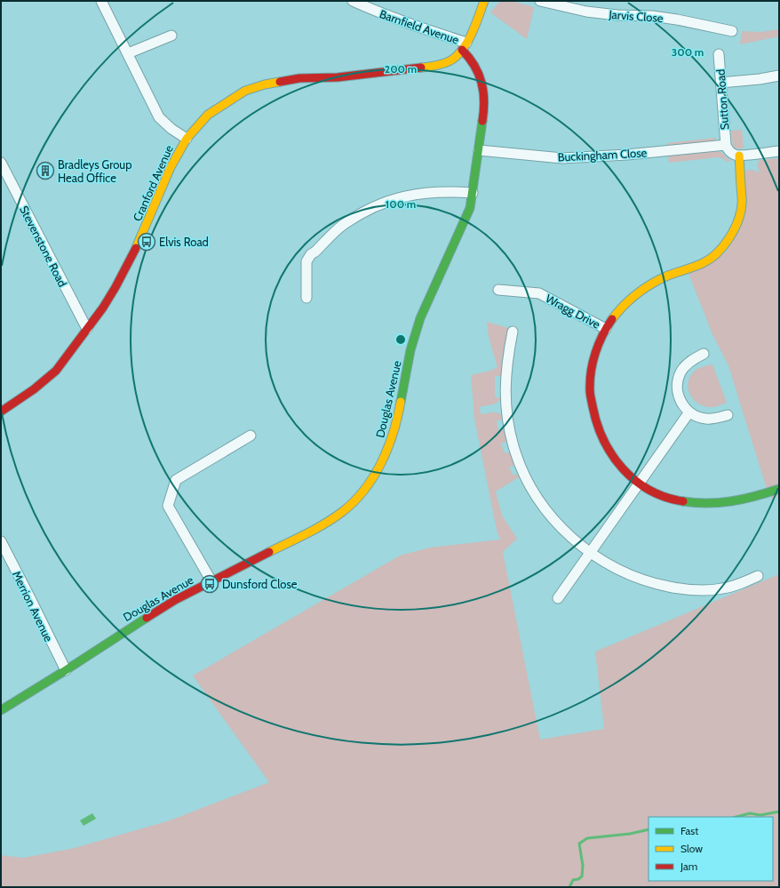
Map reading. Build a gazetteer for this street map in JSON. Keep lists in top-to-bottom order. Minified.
{"streets":{"street":["Jarvis Close","Barnfield Avenue","Sutton Road","Buckingham Close","Cranford Avenue","Stevenstone Road","Wragg Drive","Douglas Avenue","Merrion Avenue"]},"crossings":[["Barnfield Avenue","Cranford Avenue"],["Barnfield Avenue","Douglas Avenue"],["Sutton Road","Buckingham Close"],["Buckingham Close","Douglas Avenue"],["Cranford Avenue","Stevenstone Road"],["Cranford Avenue","Douglas Avenue"],["Douglas Avenue","Merrion Avenue"]],"places":{"building":["Bradleys Group Head Office"],"bus stop":["Elvis Road","Dunsford Close"]},"legend":["Fast","Slow","Jam"],"rings":["300 m","200 m","100 m"]}
